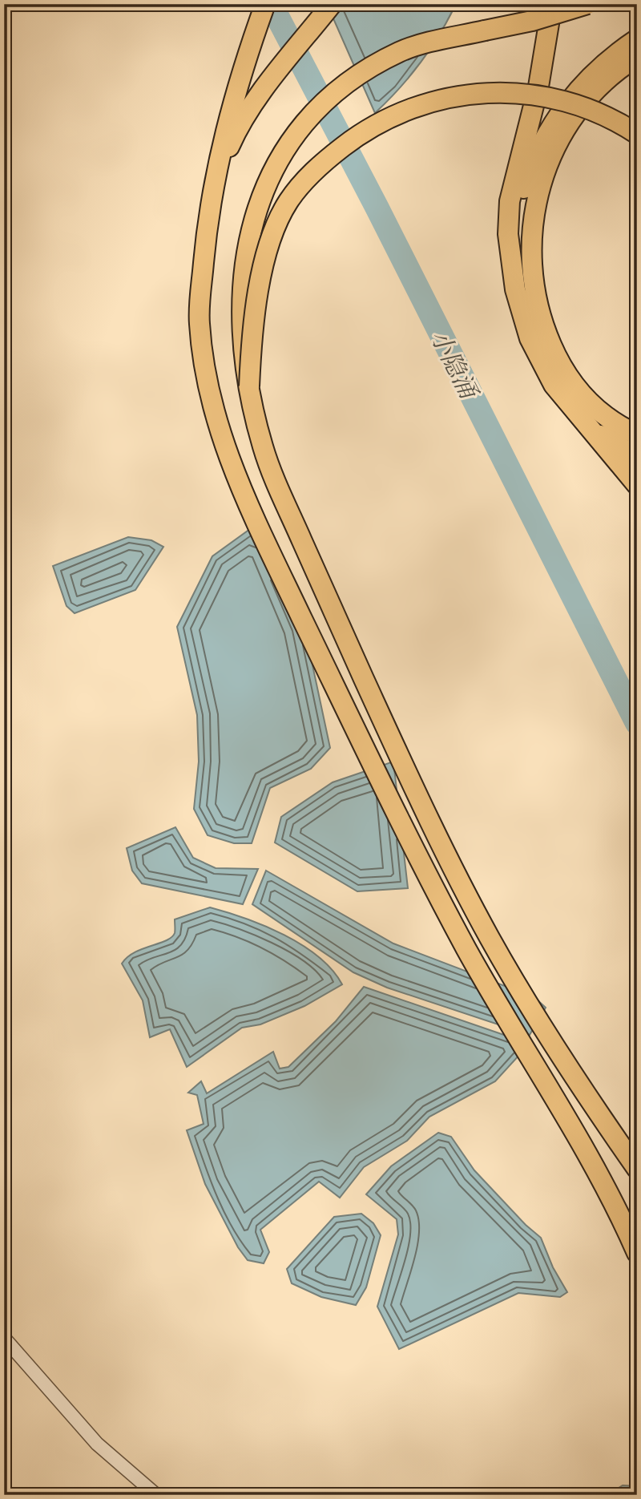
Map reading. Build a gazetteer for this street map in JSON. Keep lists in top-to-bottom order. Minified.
{"water":["小隐涌"]}
